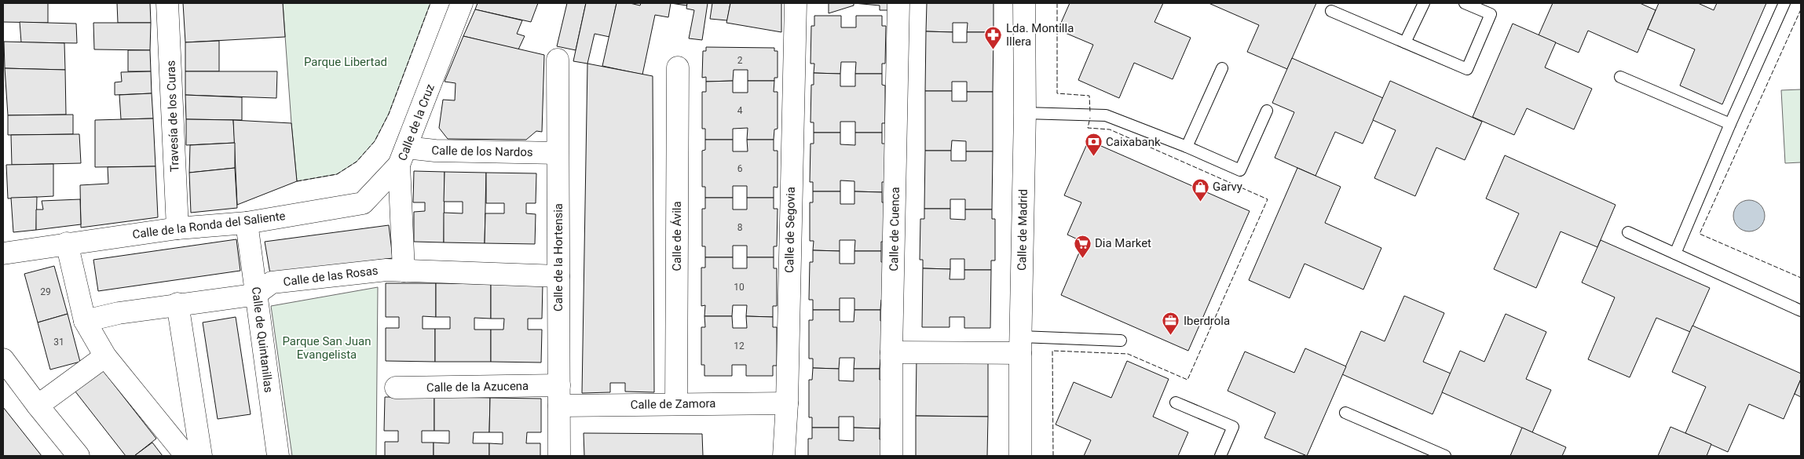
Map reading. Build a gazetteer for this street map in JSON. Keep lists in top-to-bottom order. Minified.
{"streets":{"street":["Travesía de los Curas","Calle de la Cruz","Calle de los Nardos","Calle de la Ronda del Saliente","Calle de Cuenca","Calle de Segovia","Calle de Madrid","Calle de Ávila","Calle de la Hortensia","Calle de las Rosas","Calle de Quintanillas","Calle de la Azucena","Calle de Zamora"]},"crossings":[["Travesía de los Curas","Calle de la Ronda del Saliente"],["Calle de la Cruz","Calle de los Nardos"],["Calle de la Cruz","Calle de la Ronda del Saliente"],["Calle de la Cruz","Calle de las Rosas"],["Calle de los Nardos","Calle de la Ronda del Saliente"],["Calle de los Nardos","Calle de la Hortensia"],["Calle de la Ronda del Saliente","Calle de Quintanillas"],["Calle de Segovia","Calle de Zamora"],["Calle de Ávila","Calle de Zamora"],["Calle de la Hortensia","Calle de las Rosas"],["Calle de la Hortensia","Calle de la Azucena"],["Calle de la Hortensia","Calle de Zamora"],["Calle de las Rosas","Calle de Quintanillas"],["Calle de la Azucena","Calle de Zamora"]],"parks":["Parque Libertad","Parque San Juan Evangelista"],"places":{"pharmacy":["Lda. Montilla Illera"],"bank":["Caixabank"],"shop":["Garvy"],"supermarket":["Dia Market"],"office":["Iberdrola"]},"house_numbers":["2","4","6","8","10","29","31","12"]}
